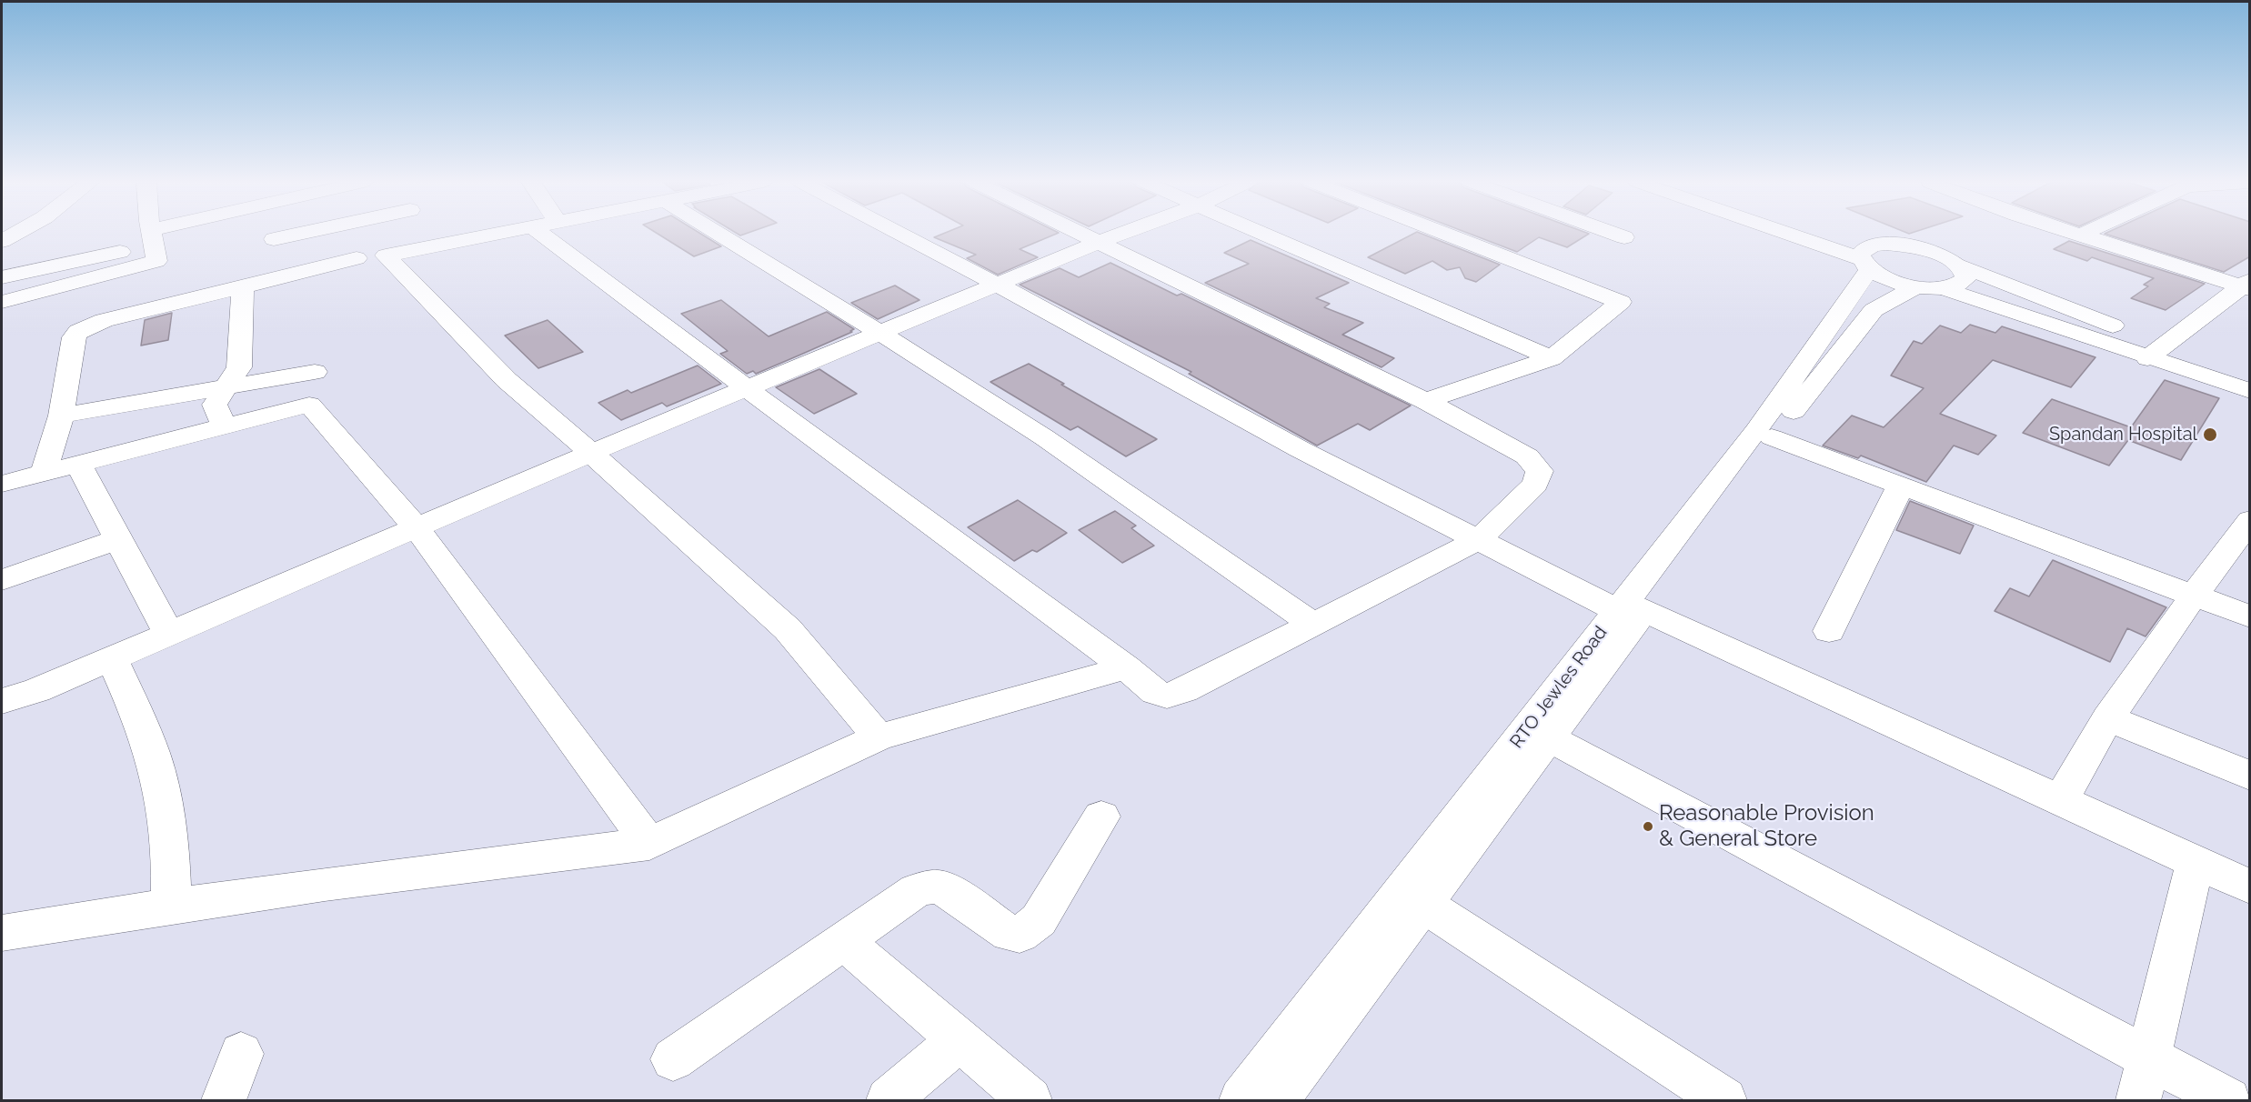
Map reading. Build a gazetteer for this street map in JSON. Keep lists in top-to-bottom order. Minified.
{"streets":{"main road":["RTO Jewles Road"]},"places":["Spandan Hospital","Reasonable Provision & General Store"]}
